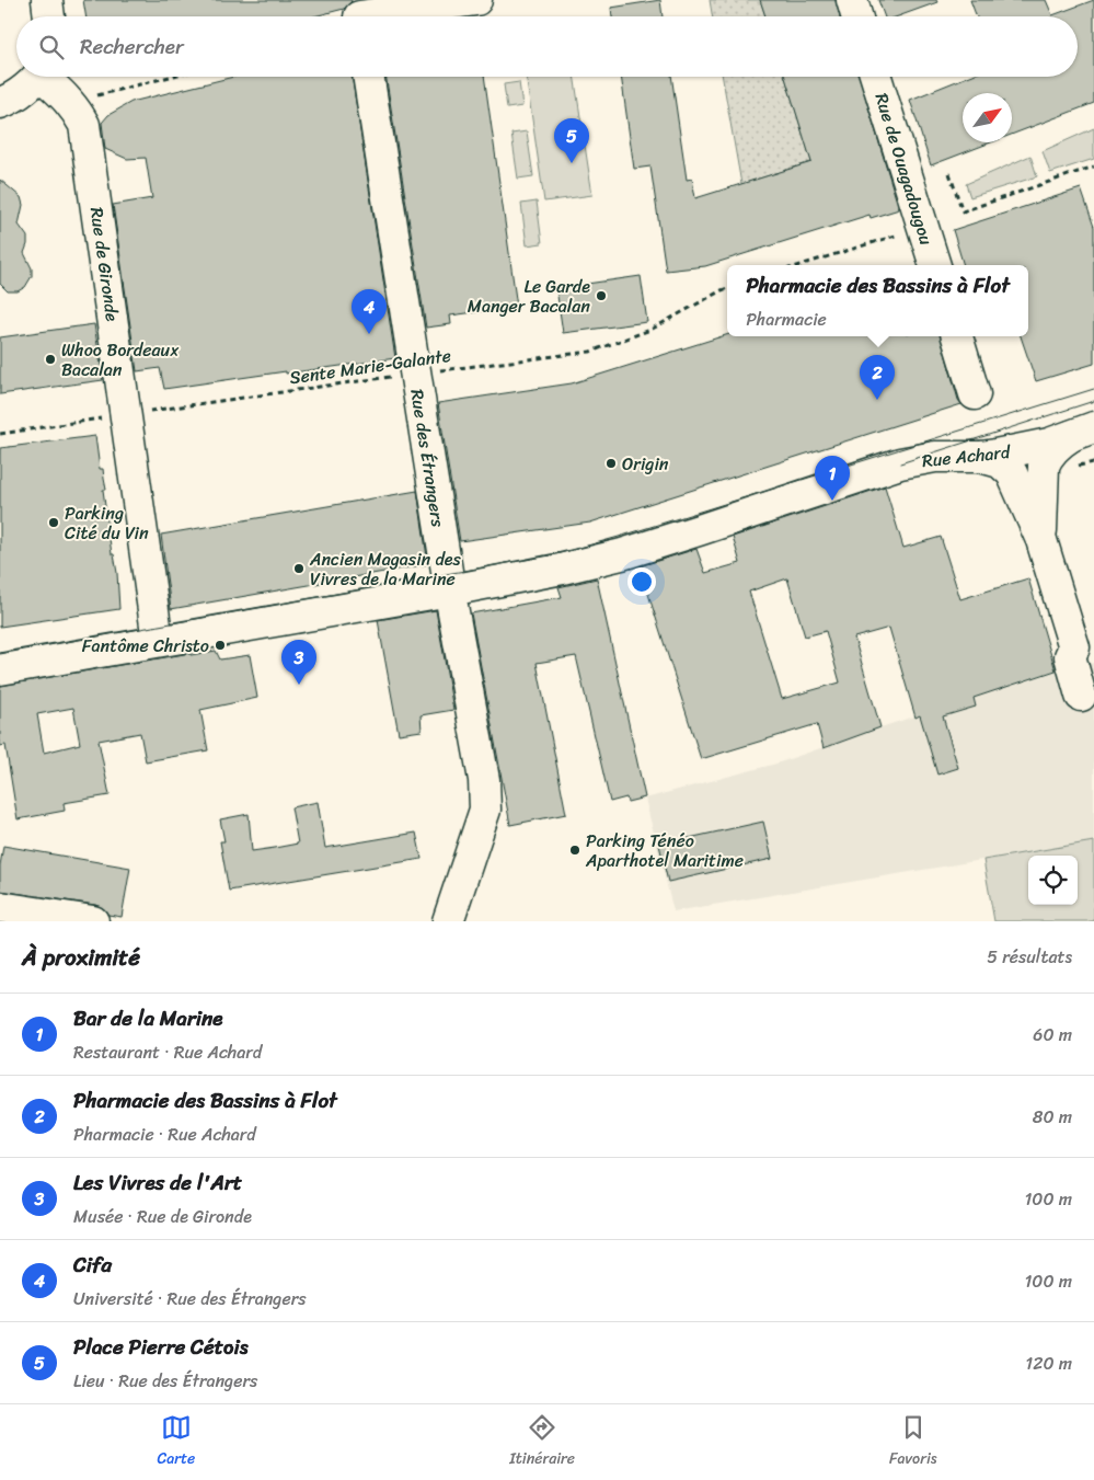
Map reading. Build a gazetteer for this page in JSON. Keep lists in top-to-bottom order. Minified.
{"streets":{"street":["Rue de Ouagadougou","Rue de Gironde","Rue Achard","Rue des Étrangers"],"path":["Sente Marie-Galante"]},"crossings":[["Rue de Gironde","Sente Marie-Galante"],["Rue de Gironde","Rue Achard"],["Sente Marie-Galante","Rue des Étrangers"],["Rue Achard","Rue des Étrangers"]],"places":["Le Garde Manger Bacalan","Whoo Bordeaux Bacalan","Origin","Parking Cité du Vin","Ancien Magasin des Vivres de la Marine","Fantôme Christo","Parking Ténéo Aparthotel Maritime"],"north":"top right","page":{"search":"Rechercher","pins":["5","4","2","1","3"],"popup":["Pharmacie des Bassins à Flot","Pharmacie"],"heading":["À proximité","5 résultats"],"list":[{"mark":"1","name":"Bar de la Marine","note":"Restaurant · Rue Achard","value":"60 m"},{"mark":"2","name":"Pharmacie des Bassins à Flot","note":"Pharmacie · Rue Achard","value":"80 m"},{"mark":"3","name":"Les Vivres de l'Art","note":"Musée · Rue de Gironde","value":"100 m"},{"mark":"4","name":"Cifa","note":"Université · Rue des Étrangers","value":"100 m"},{"mark":"5","name":"Place Pierre Cétois","note":"Lieu · Rue des Étrangers","value":"120 m"}],"nav":["Carte","Itinéraire","Favoris"]}}
